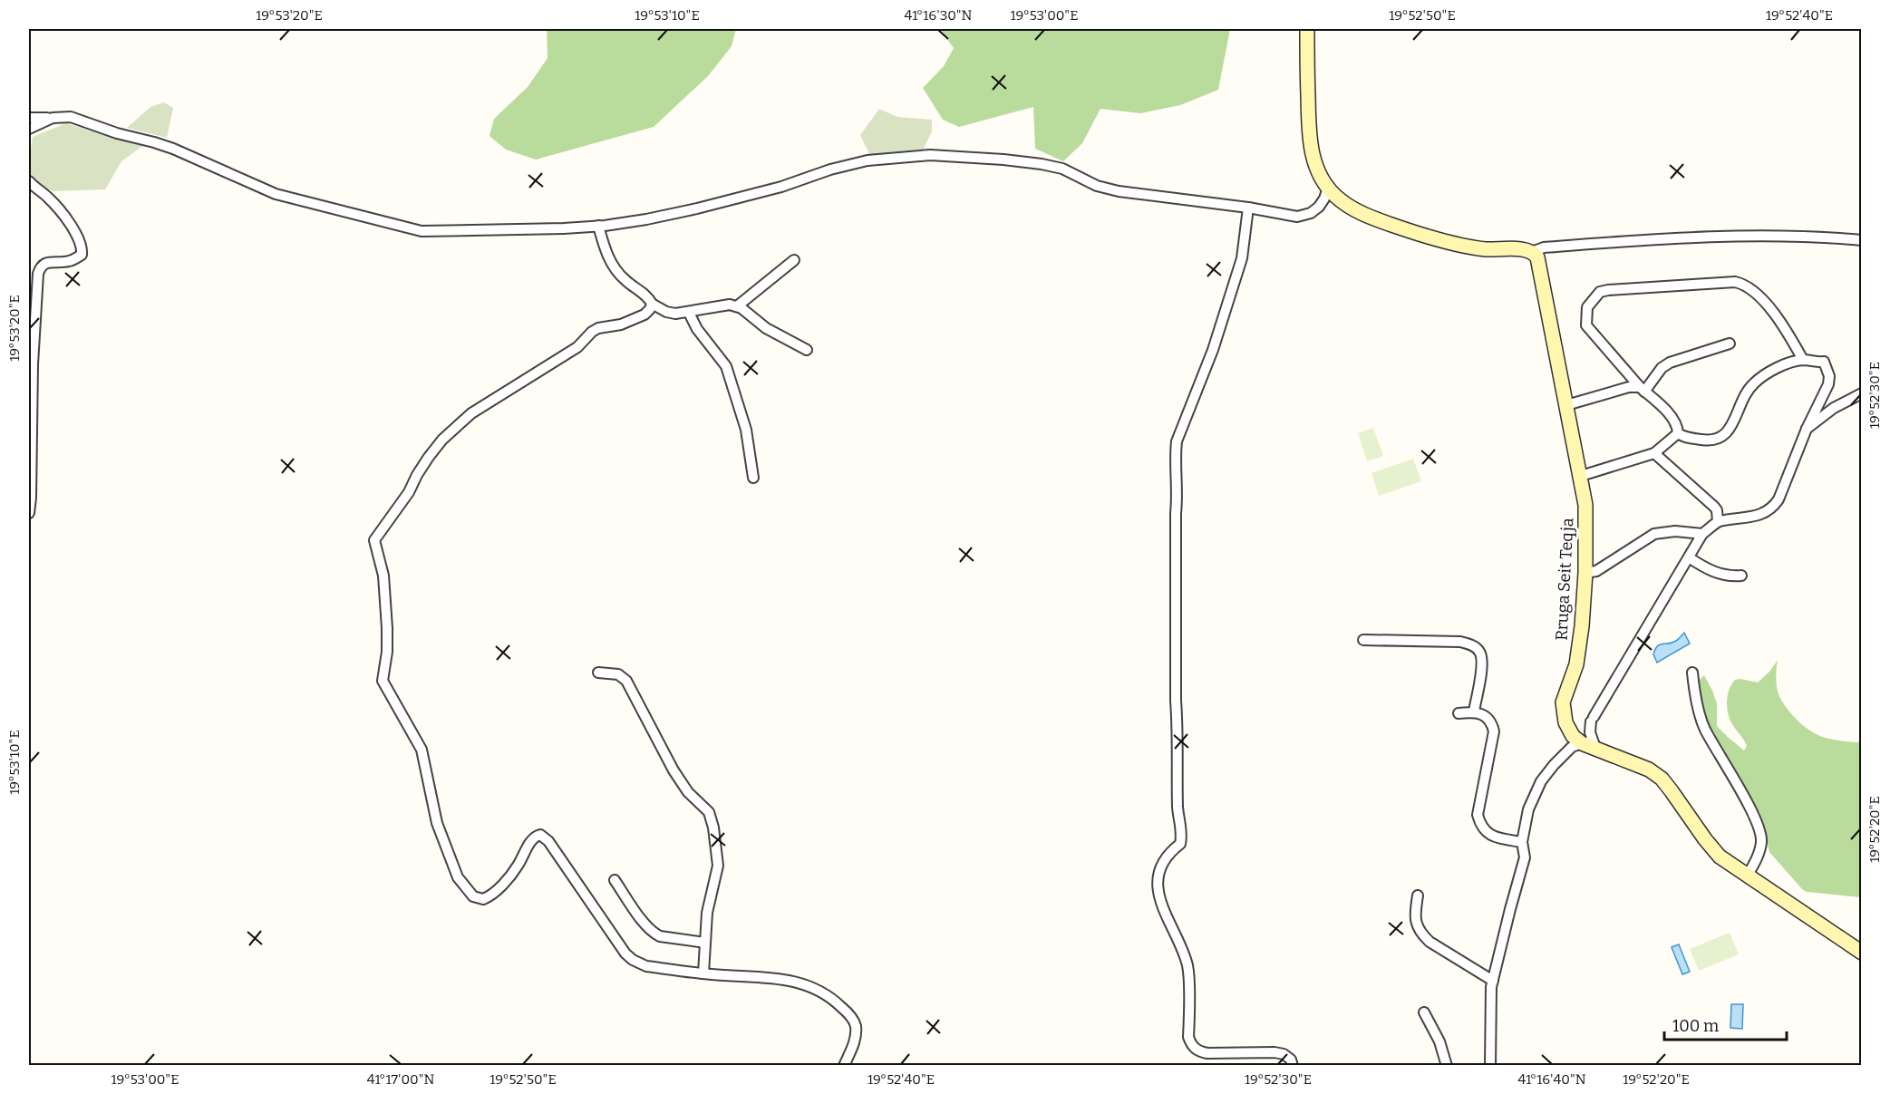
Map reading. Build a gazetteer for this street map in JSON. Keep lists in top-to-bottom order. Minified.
{"streets":{"main road":["Rruga Seit Teqja"]},"scale_bar":"100 m","coordinates":["19°53'20\"E","19°53'10\"E","41°16'30\"N","19°53'00\"E","19°52'50\"E","19°52'40\"E","19°52'30\"E","19°52'20\"E","41°17'00\"N","41°16'40\"N"]}
